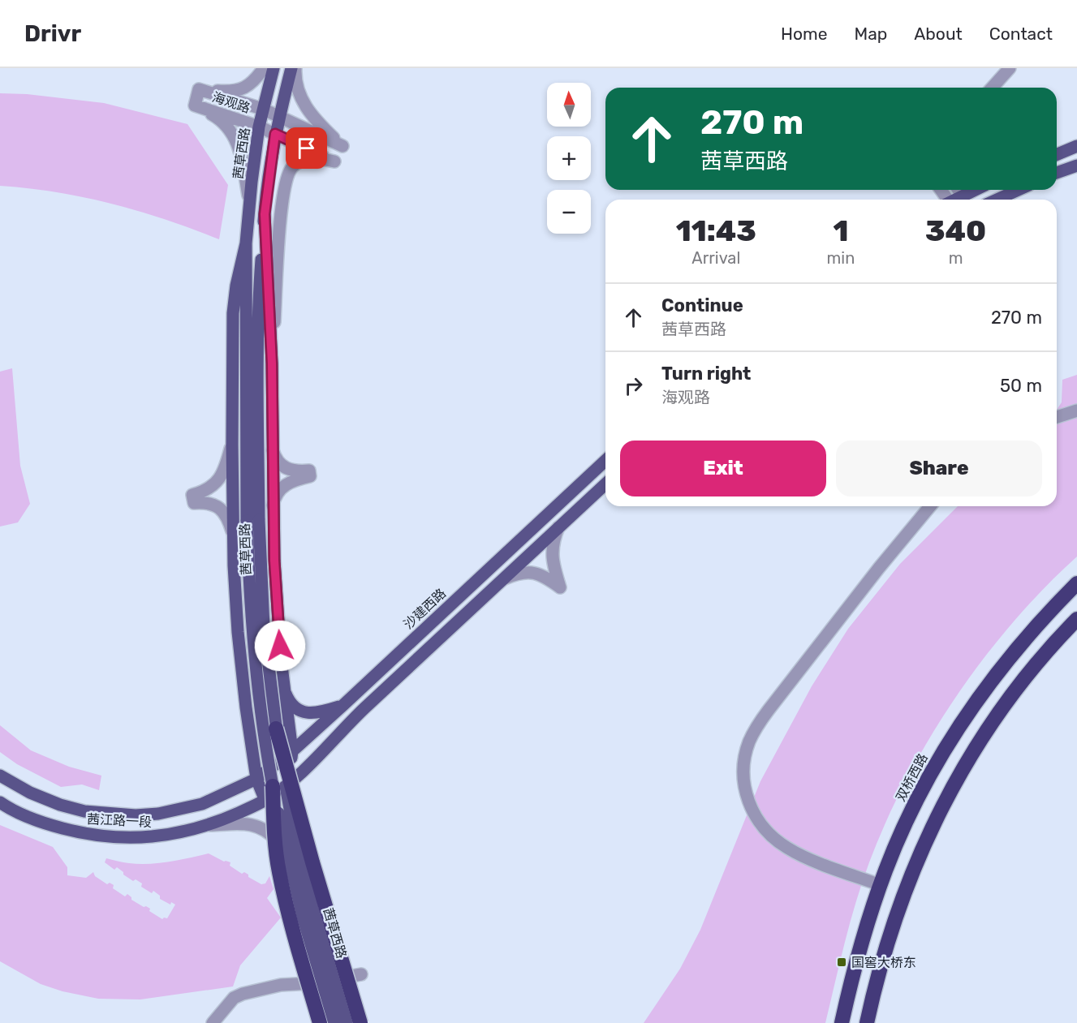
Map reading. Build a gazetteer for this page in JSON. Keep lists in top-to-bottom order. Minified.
{"streets":{"highway":["双桥西路"],"main road":["茜草西路","沙建西路","茜江路一段"],"street":["海观路"]},"crossings":[["海观路","茜草西路"],["沙建西路","茜江路一段"]],"places":{"transit":["国窖大桥东"]},"north":"top","page":{"header":"Drivr","nav":["Home","Map","About","Contact"],"map_buttons":["+","−"],"turn":["270 m","茜草西路"],"eta":["11:43","Arrival","1","min","340","m"],"list":[{"name":"Continue","note":"茜草西路","value":"270 m"},{"name":"Turn right","note":"海观路","value":"50 m"}],"buttons":["Exit","Share"]}}
